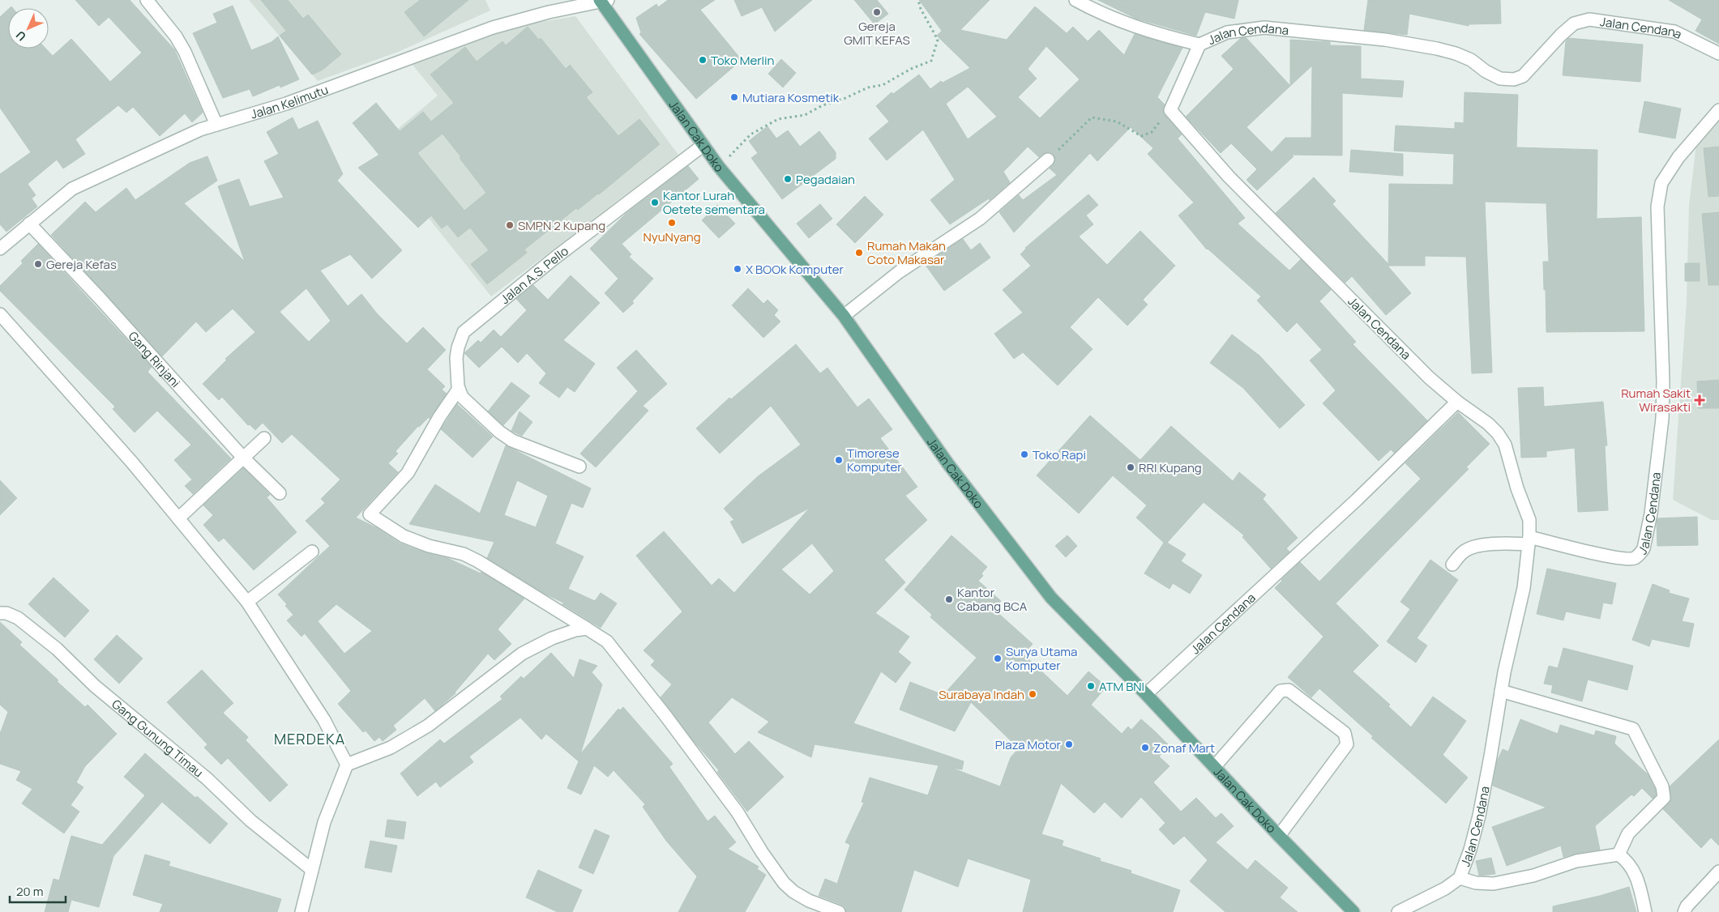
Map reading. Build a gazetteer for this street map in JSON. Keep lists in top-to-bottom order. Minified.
{"streets":{"main road":["Jalan Cak Doko"],"street":["Jalan Cendana","Jalan Kelimutu","Jalan A.S. Pello","Gang Rinjani","Gang Gunung Timau"]},"crossings":[["Jalan Cendana","Jalan Cak Doko"],["Jalan Kelimutu","Jalan Cak Doko"],["Jalan Kelimutu","Gang Rinjani"],["Jalan Cak Doko","Jalan A.S. Pello"]],"districts":["MERDEKA"],"places":{"other":["Gereja GMIT KEFAS","Toko Merlin","Mutiara Kosmetik","Pegadaian","Kantor Lurah Oetete sementara","NyuNyang","SMPN 2 Kupang","Rumah Makan Coto Makasar","Gereja Kefas","X BOOk Komputer","Toko Rapi","Timorese Komputer","RRI Kupang","Kantor Cabang BCA","Surya Utama Komputer","ATM BNI","Surabaya Indah","Plaza Motor","Zonaf Mart"],"health":["Rumah Sakit Wirasakti"]},"scale_bar":"20 m","north":"bottom left"}
